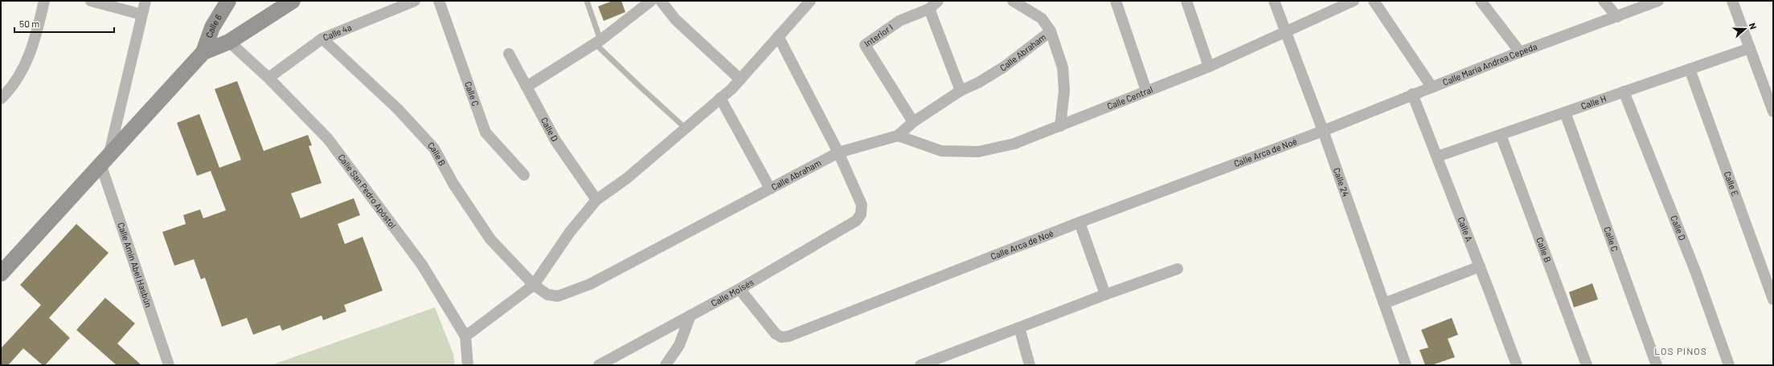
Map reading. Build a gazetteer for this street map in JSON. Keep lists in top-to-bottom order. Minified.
{"streets":{"street":["Calle 6","Calle 4a","Interior I","Calle Abraham","Calle María Andrea Cepeda","Calle C","Calle Central","Calle H","Calle D","Calle Arca de Noé","Calle B","Calle 24","Calle E","Calle San Pedro Apóstol","Calle A","Calle Amín Abel Hasbún","Calle Moisés"]},"crossings":[["Calle 4a","Calle B"],["Calle 4a","Calle San Pedro Apóstol"],["Interior I","Calle Abraham"],["Calle Abraham","Calle Central"],["Calle Abraham","Calle B"],["Calle Abraham","Calle Moisés"],["Calle María Andrea Cepeda","Calle Arca de Noé"],["Calle María Andrea Cepeda","Calle 24"],["Calle María Andrea Cepeda","Calle A"],["Calle C","Calle H"],["Calle Central","Calle 24"],["Calle H","Calle D"],["Calle H","Calle B"],["Calle H","Calle E"],["Calle H","Calle A"],["Calle Arca de Noé","Calle 24"],["Calle Arca de Noé","Calle Moisés"]],"districts":["LOS PINOS"],"scale_bar":"50 m","north":"right"}
